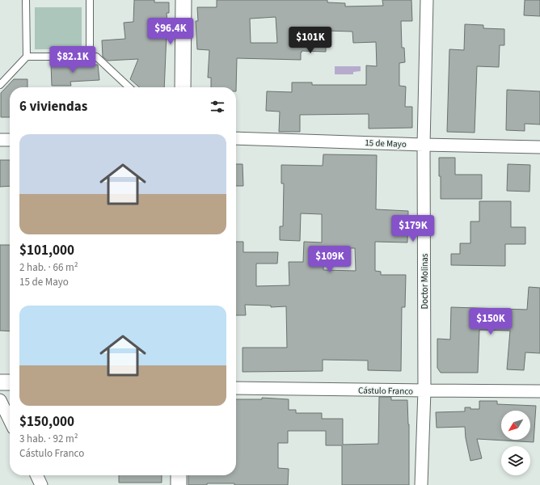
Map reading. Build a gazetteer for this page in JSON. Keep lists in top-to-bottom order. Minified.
{"streets":{"street":["15 de Mayo","Doctor Molinas","Cástulo Franco"]},"crossings":[["15 de Mayo","Doctor Molinas"],["Doctor Molinas","Cástulo Franco"]],"north":"bottom left","page":{"price":["$96.4K","$101K","$82.1K","$179K","$109K","$150K"],"heading":"6 viviendas","list":[{"name":"$101,000","note":"2 hab. · 66 m² · 15 de Mayo"},{"name":"$150,000","note":"3 hab. · 92 m² · Cástulo Franco"}]}}
